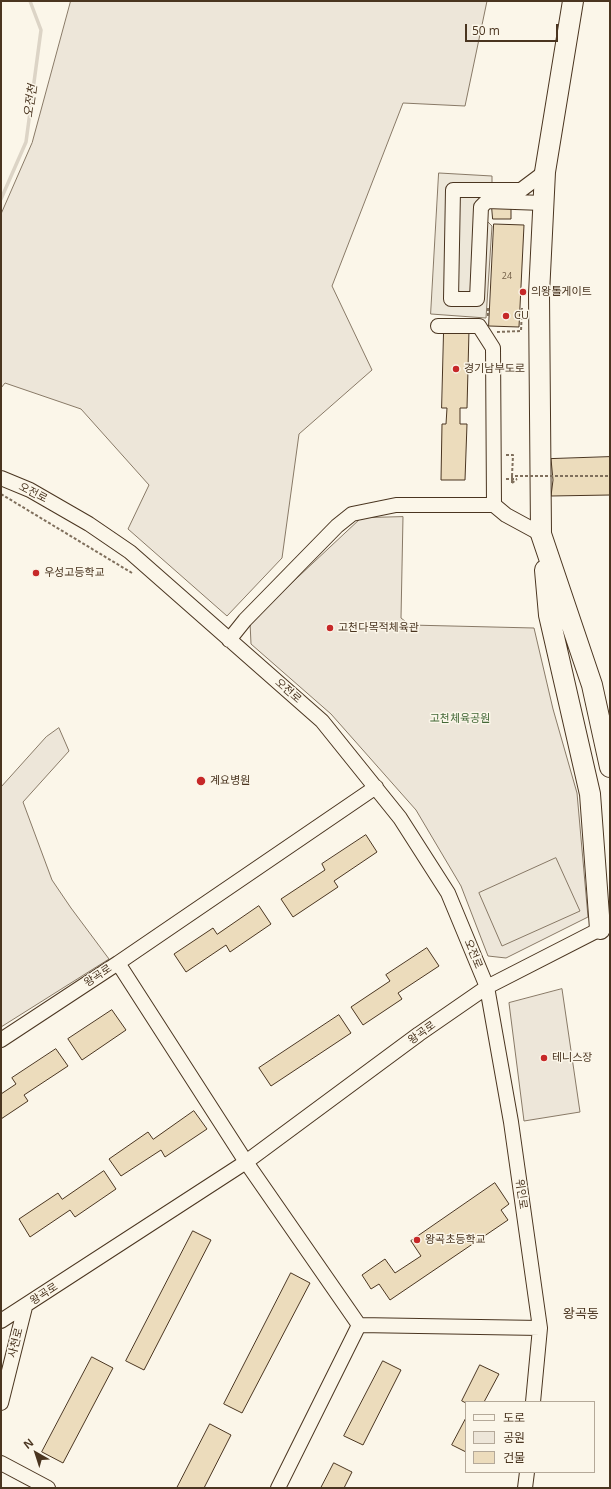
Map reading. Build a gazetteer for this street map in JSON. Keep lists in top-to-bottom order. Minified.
{"streets":{"street":["오전로","왕곡로","위인로","사천로"]},"crossings":[["오전로","왕곡로"],["오전로","위인로"],["왕곡로","위인로"],["왕곡로","사천로"]],"districts":["왕곡동"],"water":["오전천"],"parks":["고천체육공원"],"places":["의왕톨게이트","CU","경기남부도로","우성고등학교","고천다목적체육관","계요병원","테니스장","왕곡초등학교"],"house_numbers":["24"],"legend":["도로","공원","건물"],"scale_bar":"50 m","north":"top left"}
